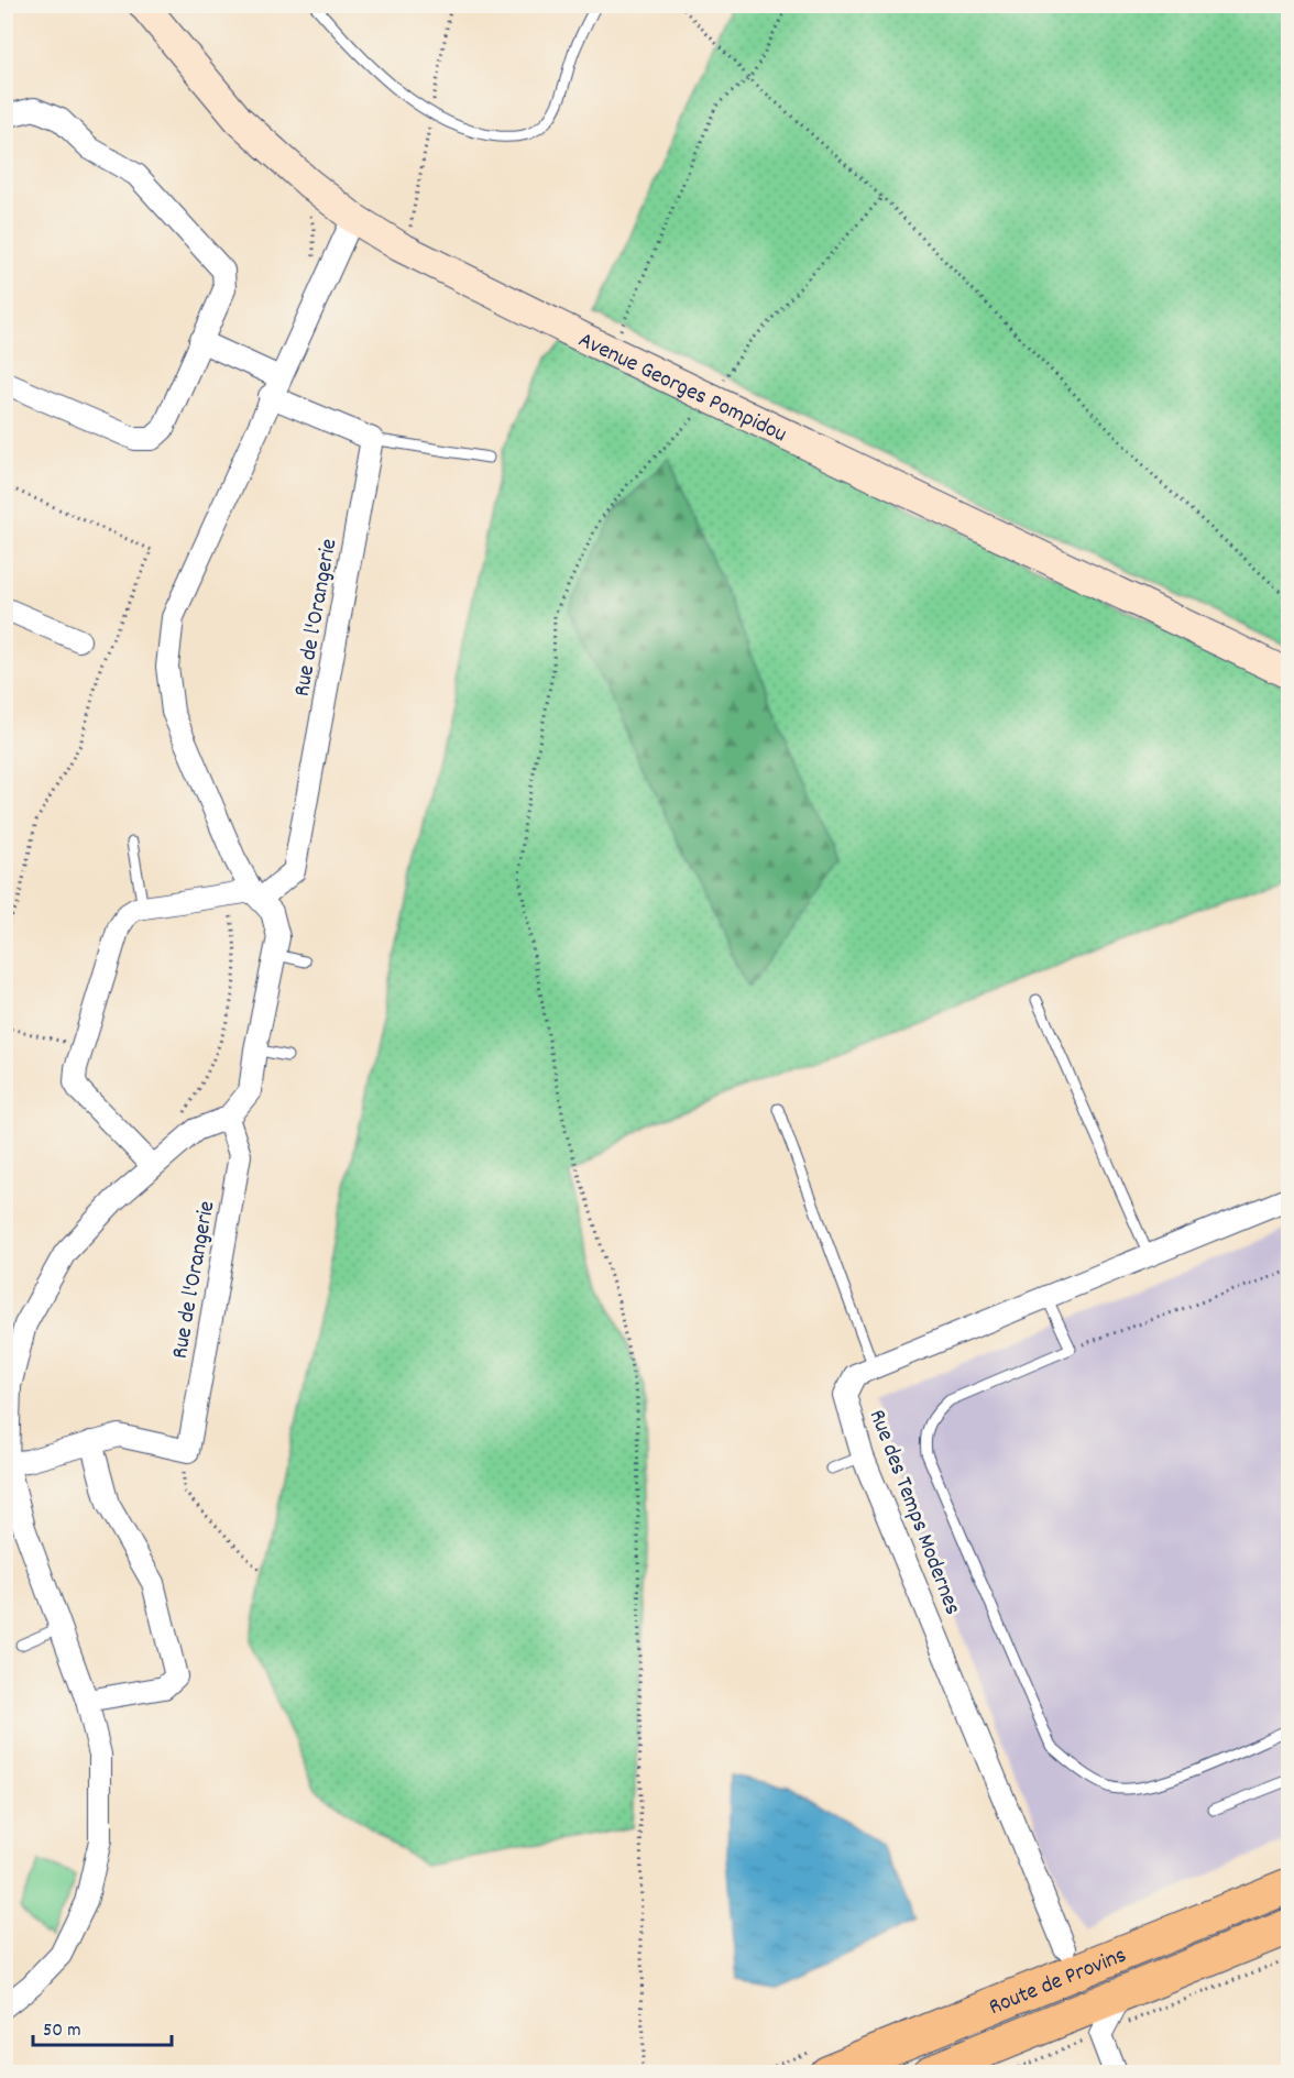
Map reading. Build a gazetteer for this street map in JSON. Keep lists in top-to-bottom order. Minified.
{"streets":{"main road":["Avenue Georges Pompidou","Route de Provins"],"street":["Rue de l'Orangerie","Rue des Temps Modernes"]},"scale_bar":"50 m"}
